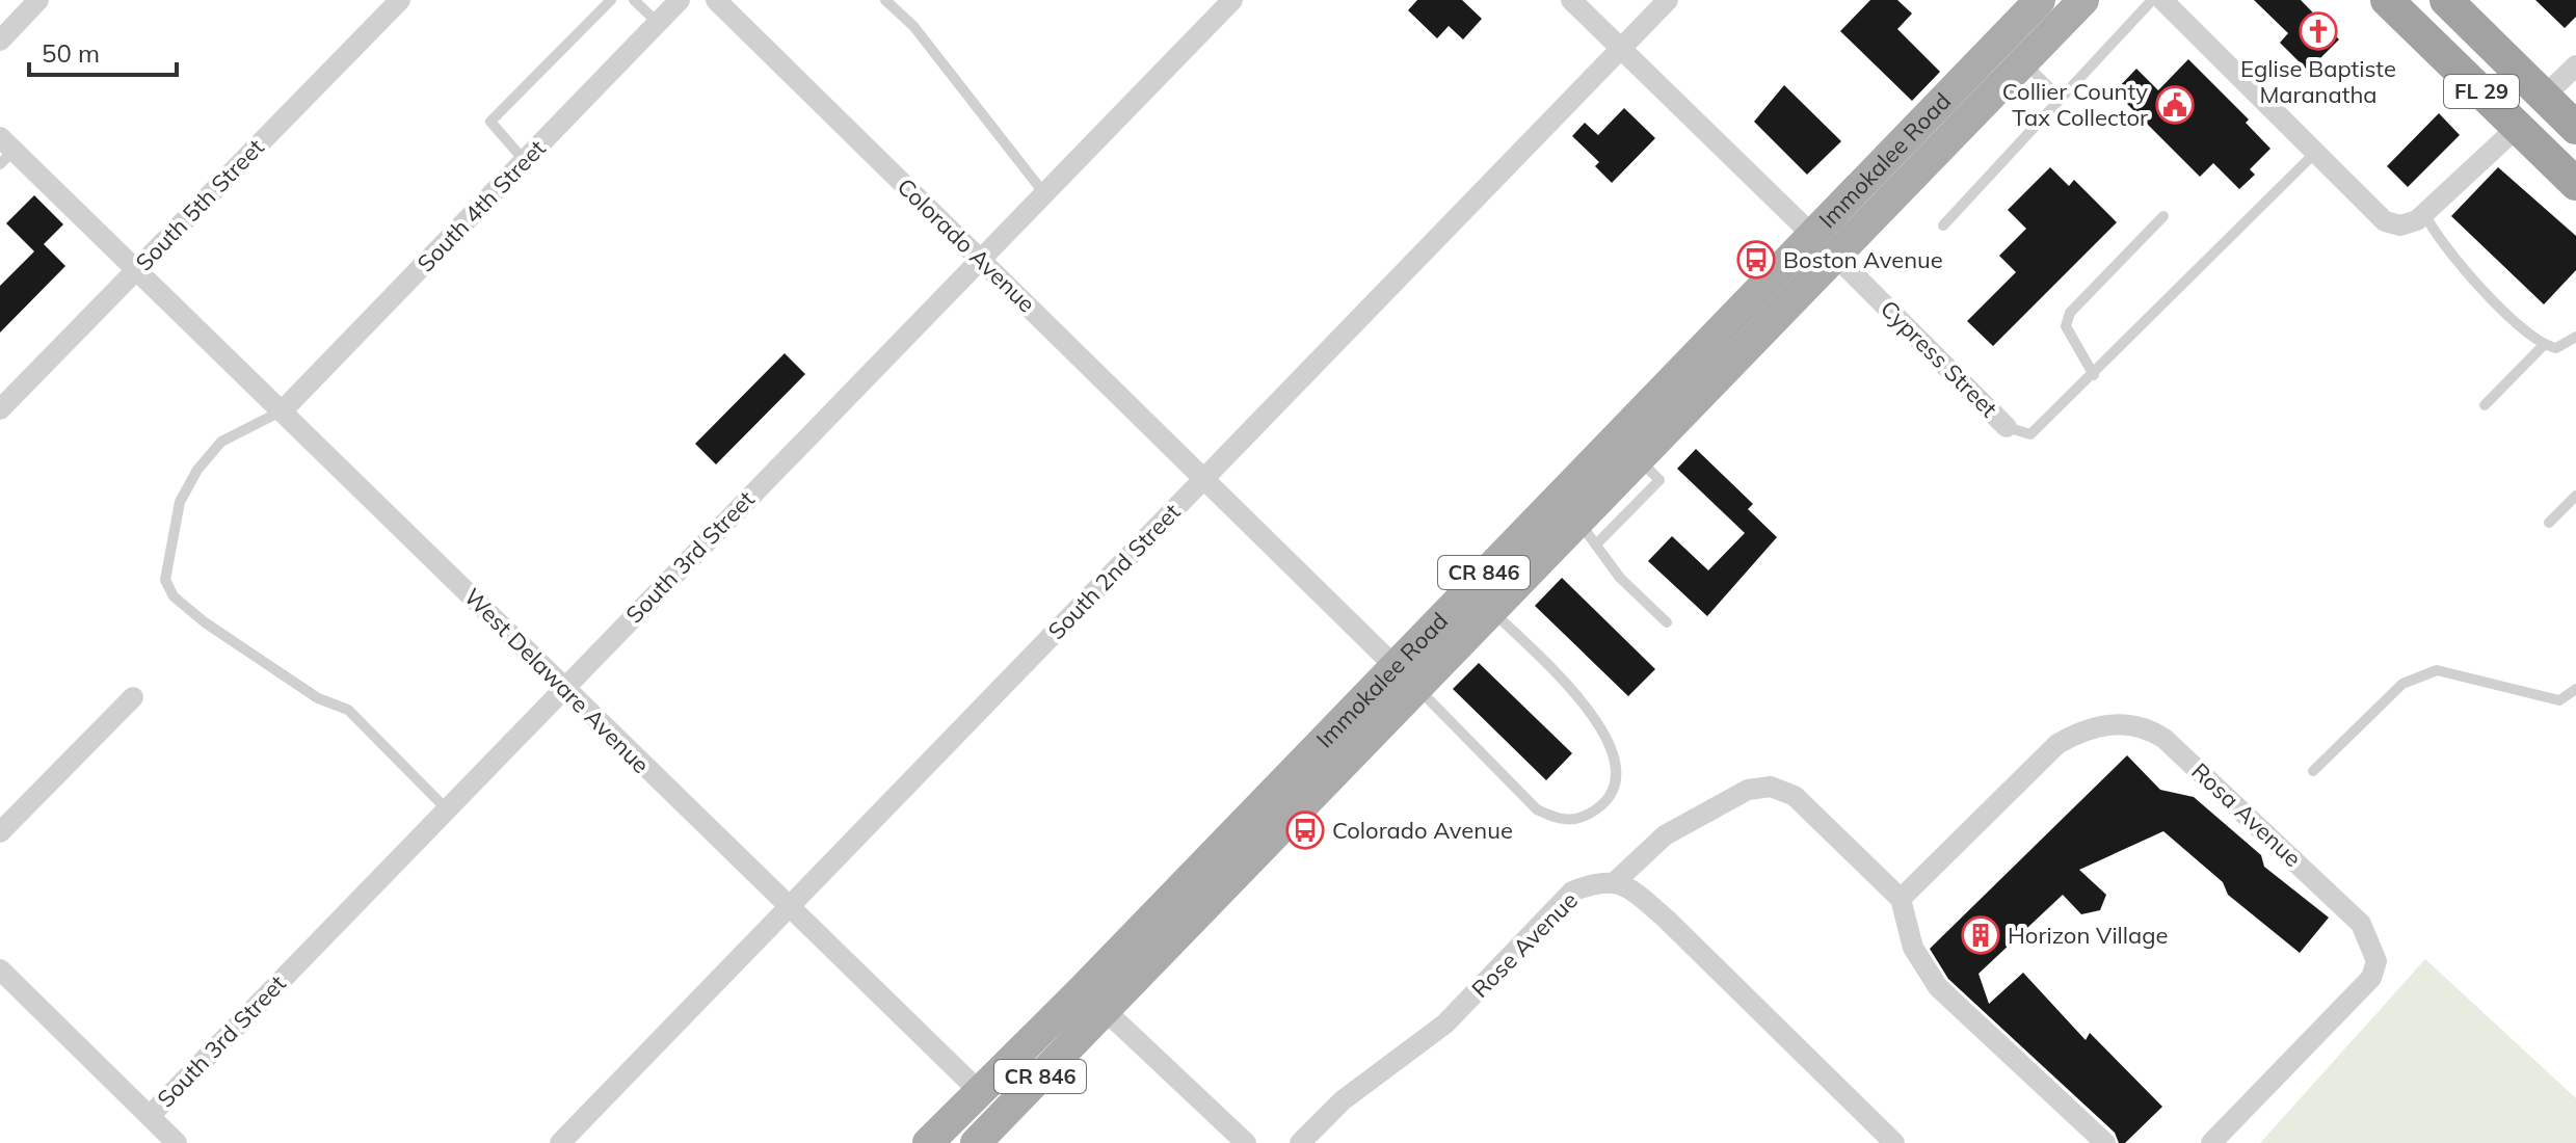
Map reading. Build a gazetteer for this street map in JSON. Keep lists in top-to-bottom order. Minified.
{"streets":{"highway":["FL 29"],"main road":["Immokalee Road","CR 846"],"street":["South 5th Street","South 4th Street","Colorado Avenue","Cypress Street","South 3rd Street","South 2nd Street","West Delaware Avenue","Rosa Avenue","Rose Avenue"]},"crossings":[["Immokalee Road","Colorado Avenue"],["Immokalee Road","Cypress Street"],["Immokalee Road","West Delaware Avenue"],["South 5th Street","West Delaware Avenue"],["South 4th Street","West Delaware Avenue"],["Colorado Avenue","South 3rd Street"],["Colorado Avenue","South 2nd Street"],["South 3rd Street","West Delaware Avenue"],["South 2nd Street","West Delaware Avenue"]],"places":{"church":["Eglise Baptiste Maranatha"],"public building":["Collier County Tax Collector"],"bus stop":["Boston Avenue","Colorado Avenue"],"building":["Horizon Village"]},"scale_bar":"50 m"}
